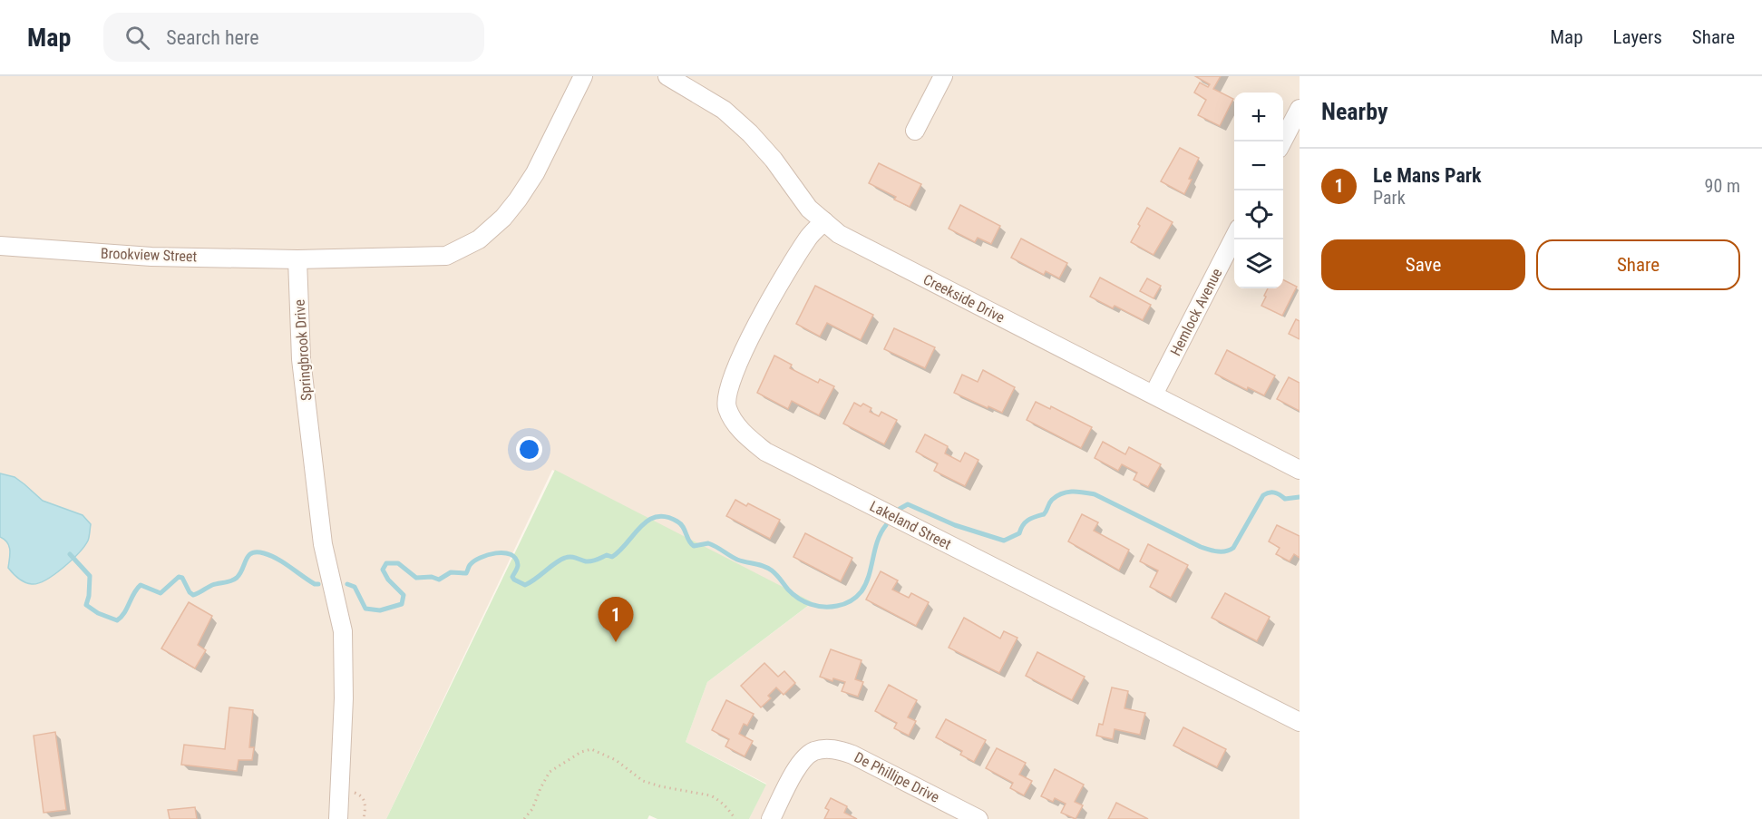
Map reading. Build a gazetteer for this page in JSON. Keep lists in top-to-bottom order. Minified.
{"streets":{"street":["Brookview Street","Creekside Drive","Hemlock Avenue","Springbrook Drive","Lakeland Street","De Phillipe Drive"]},"crossings":[["Brookview Street","Springbrook Drive"],["Creekside Drive","Hemlock Avenue"],["Creekside Drive","Lakeland Street"]],"page":{"header":"Map","search":"Search here","nav":["Map","Layers","Share"],"heading":"Nearby","map_buttons":["+","−"],"list":[{"mark":"1","name":"Le Mans Park","note":"Park","value":"90 m"}],"buttons":["Save","Share"],"pins":"1"}}
